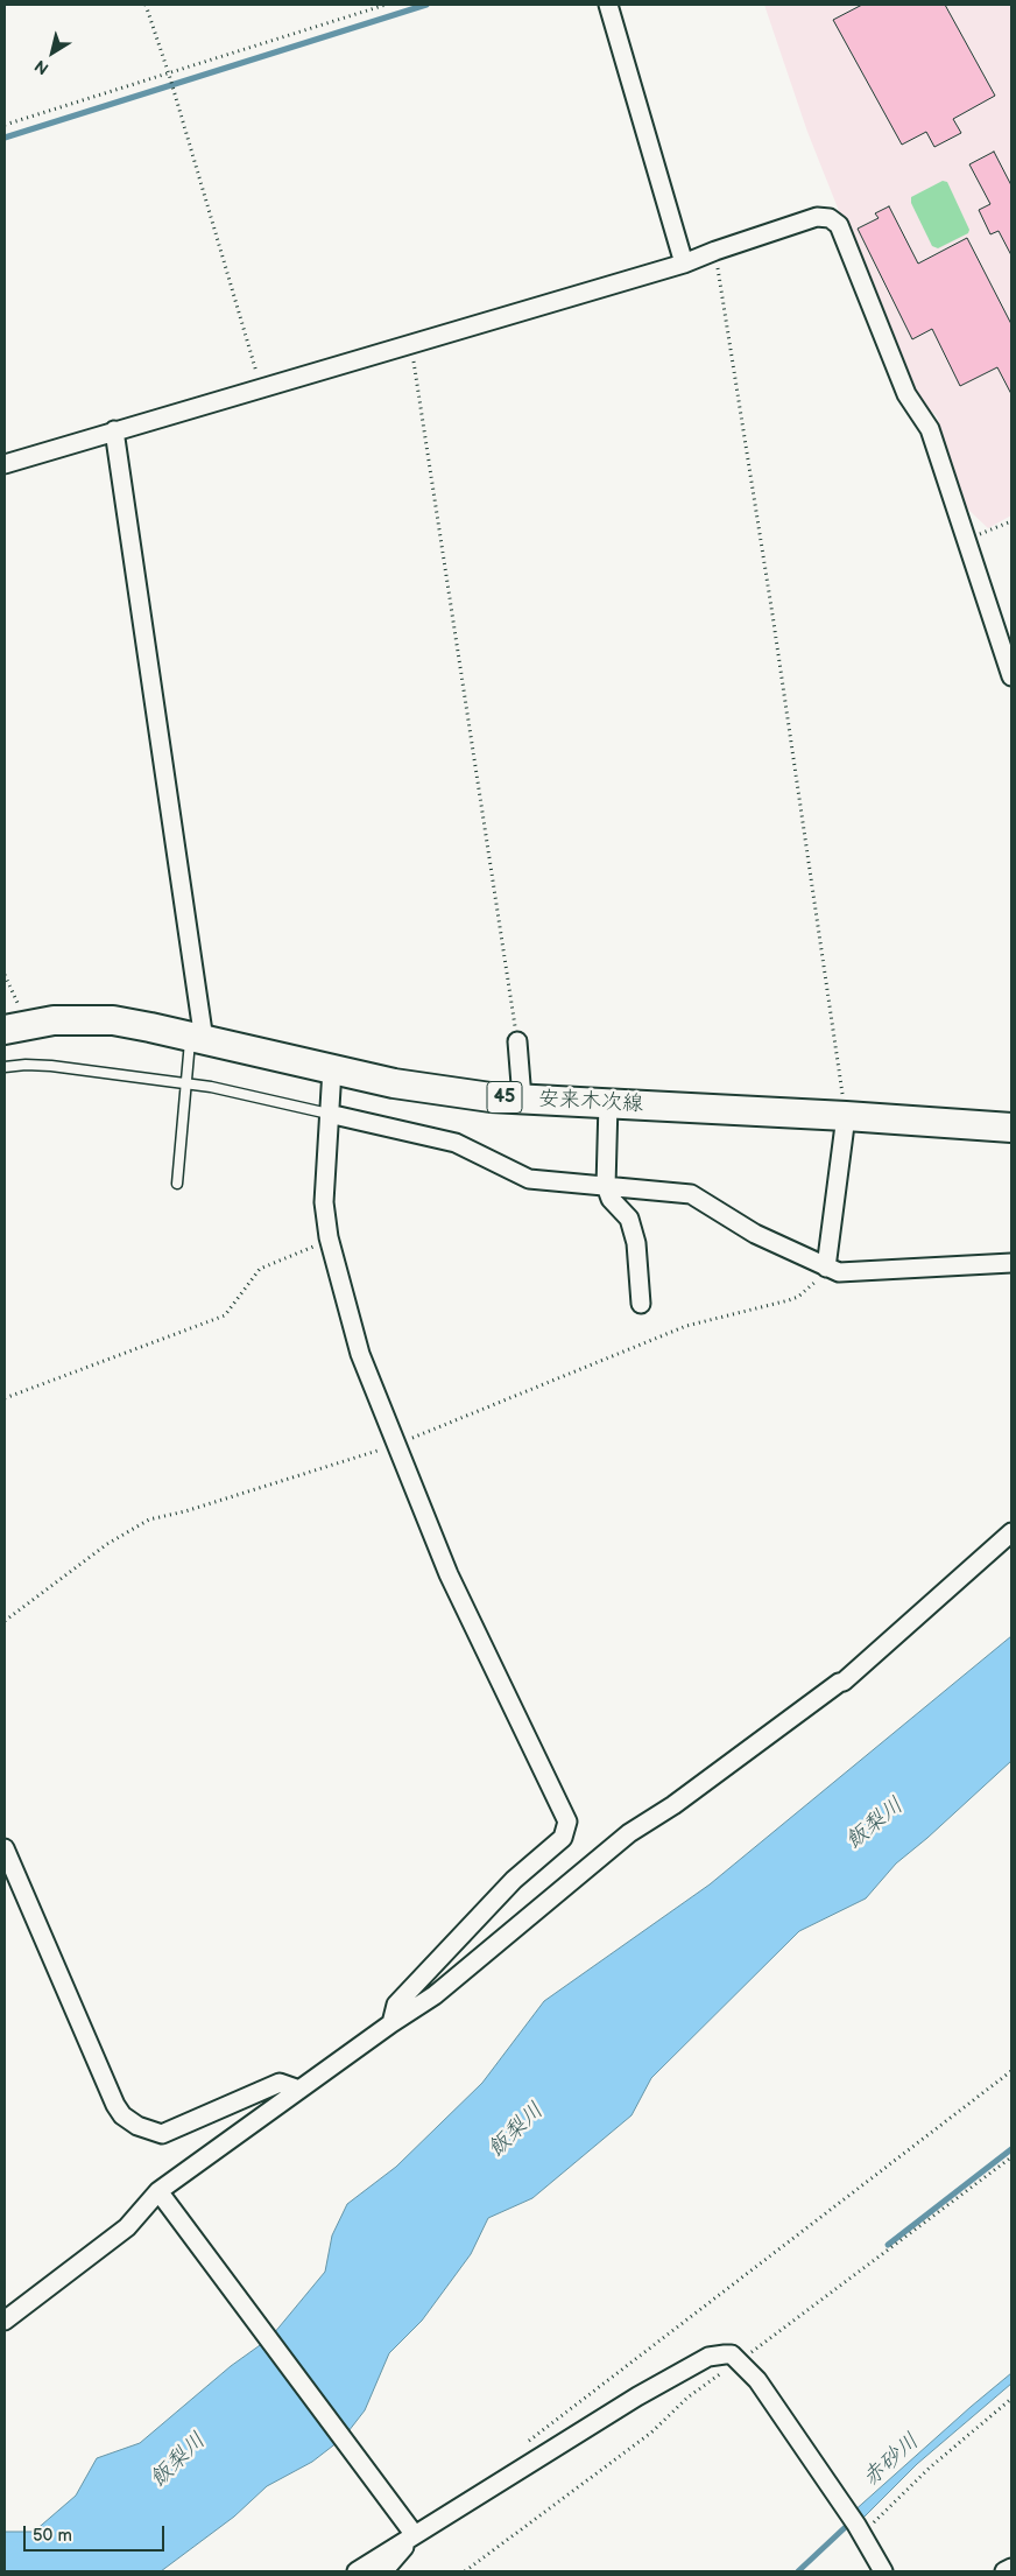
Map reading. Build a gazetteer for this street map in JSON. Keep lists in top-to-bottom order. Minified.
{"streets":{"main road":["45","安来木次線"]},"water":["飯梨川","赤砂川"],"scale_bar":"50 m","north":"bottom left"}
